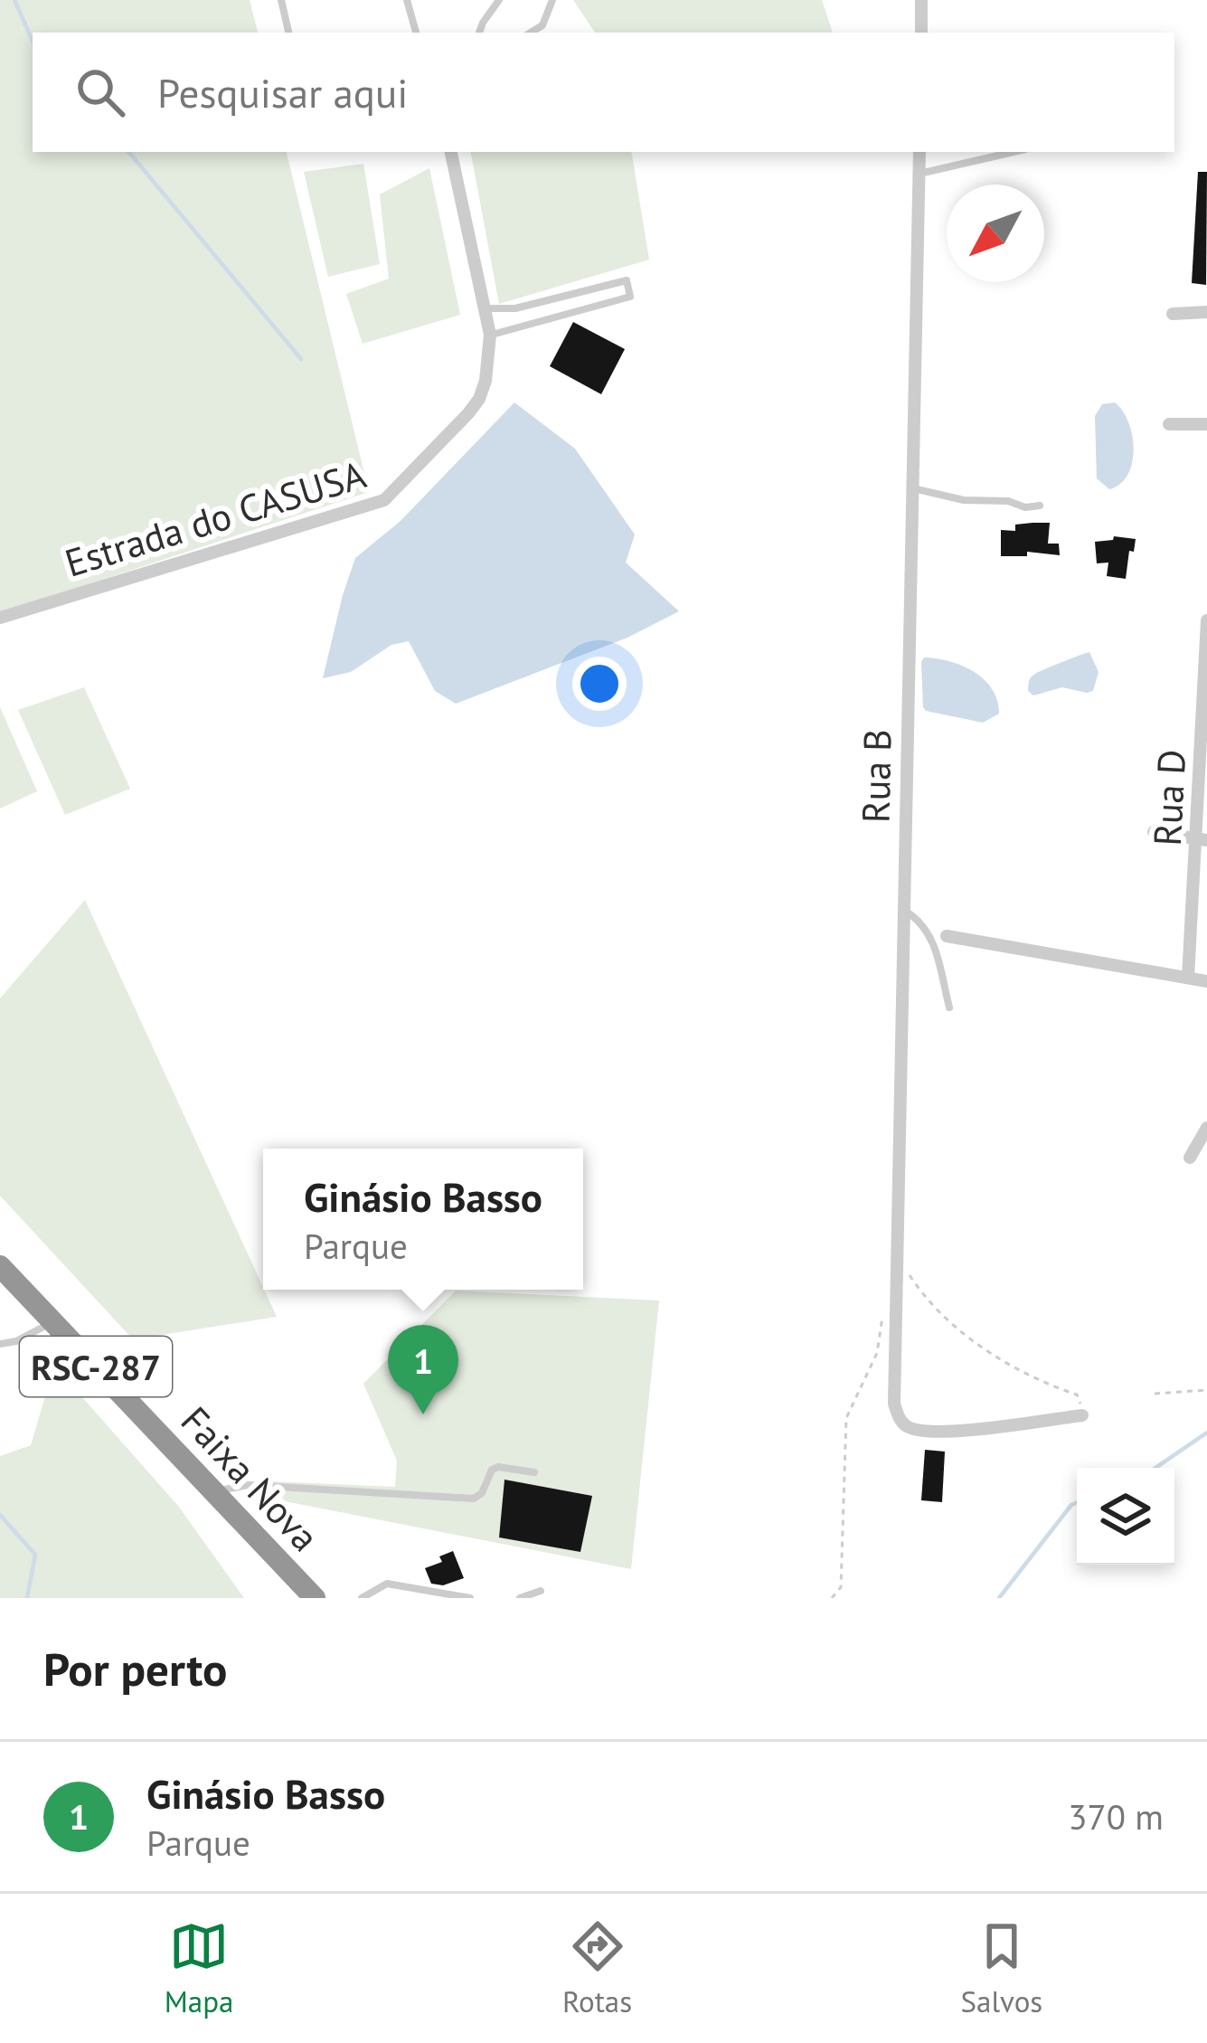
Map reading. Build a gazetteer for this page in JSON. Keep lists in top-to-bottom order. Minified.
{"streets":{"highway":["RSC-287","Faixa Nova"],"street":["Estrada do CASUSA","Rua B","Rua D"]},"north":"bottom left","page":{"search":"Pesquisar aqui","popup":["Ginásio Basso","Parque"],"pins":"1","heading":"Por perto","list":[{"mark":"1","name":"Ginásio Basso","note":"Parque","value":"370 m"}],"nav":["Mapa","Rotas","Salvos"]}}
